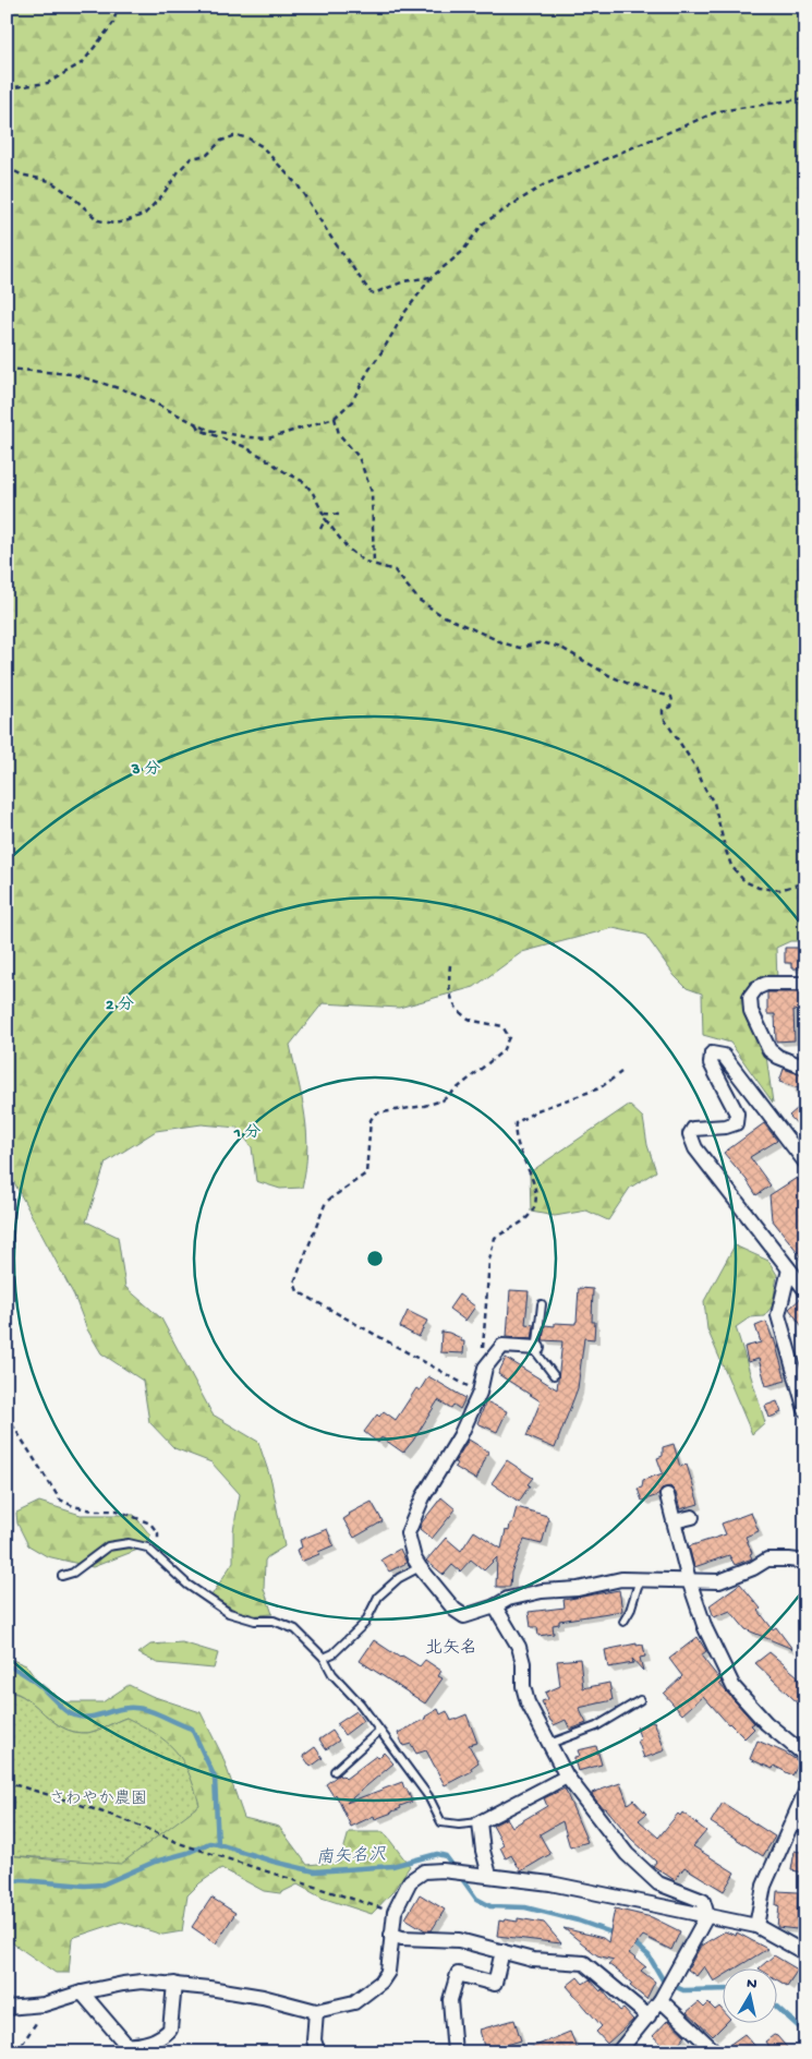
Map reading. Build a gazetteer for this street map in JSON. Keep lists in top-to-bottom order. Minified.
{"districts":["北矢名"],"water":["南矢名沢"],"parks":["さわやか農園"],"north":"top","rings":["3 分","2 分","1 分"]}
